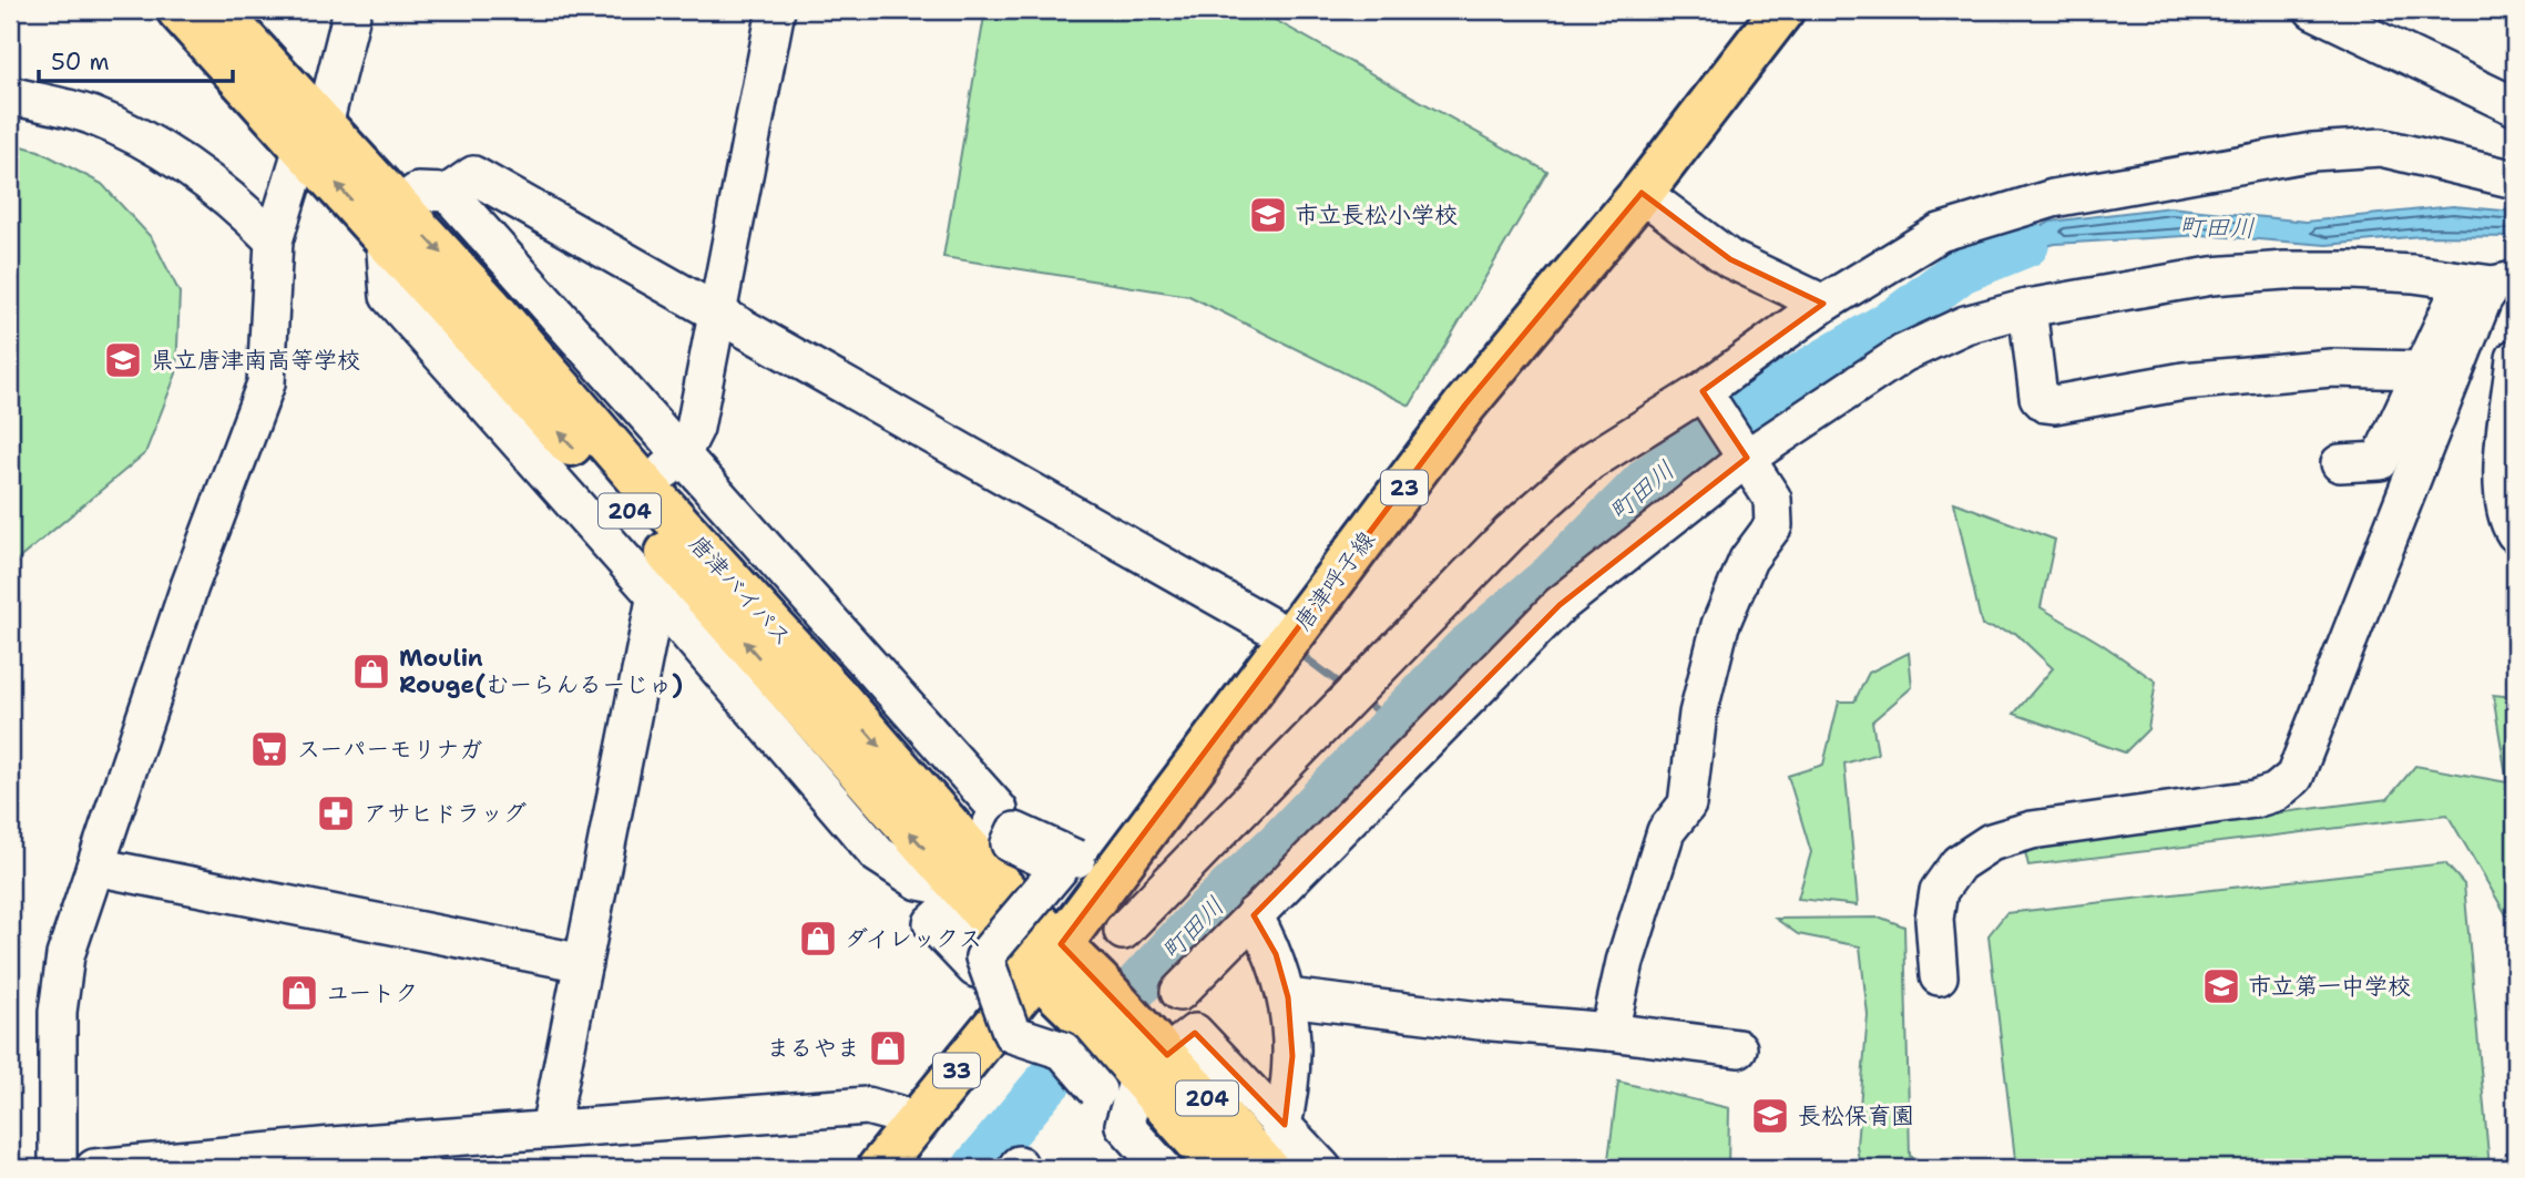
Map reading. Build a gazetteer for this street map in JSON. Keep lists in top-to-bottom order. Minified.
{"streets":{"main road":["23","204","唐津呼子線","唐津バイパス","33"]},"crossings":[["唐津呼子線","唐津バイパス"],["唐津呼子線","33"],["唐津バイパス","33"]],"water":["町田川"],"places":{"school or university":["市立長松小学校","県立唐津南高等学校","市立第一中学校","長松保育園"],"shop":["Moulin Rouge(むーらんるーじゅ)","ダイレックス","ユートク","まるやま"],"supermarket":["スーパーモリナガ"],"pharmacy":["アサヒドラッグ"]},"scale_bar":"50 m"}
